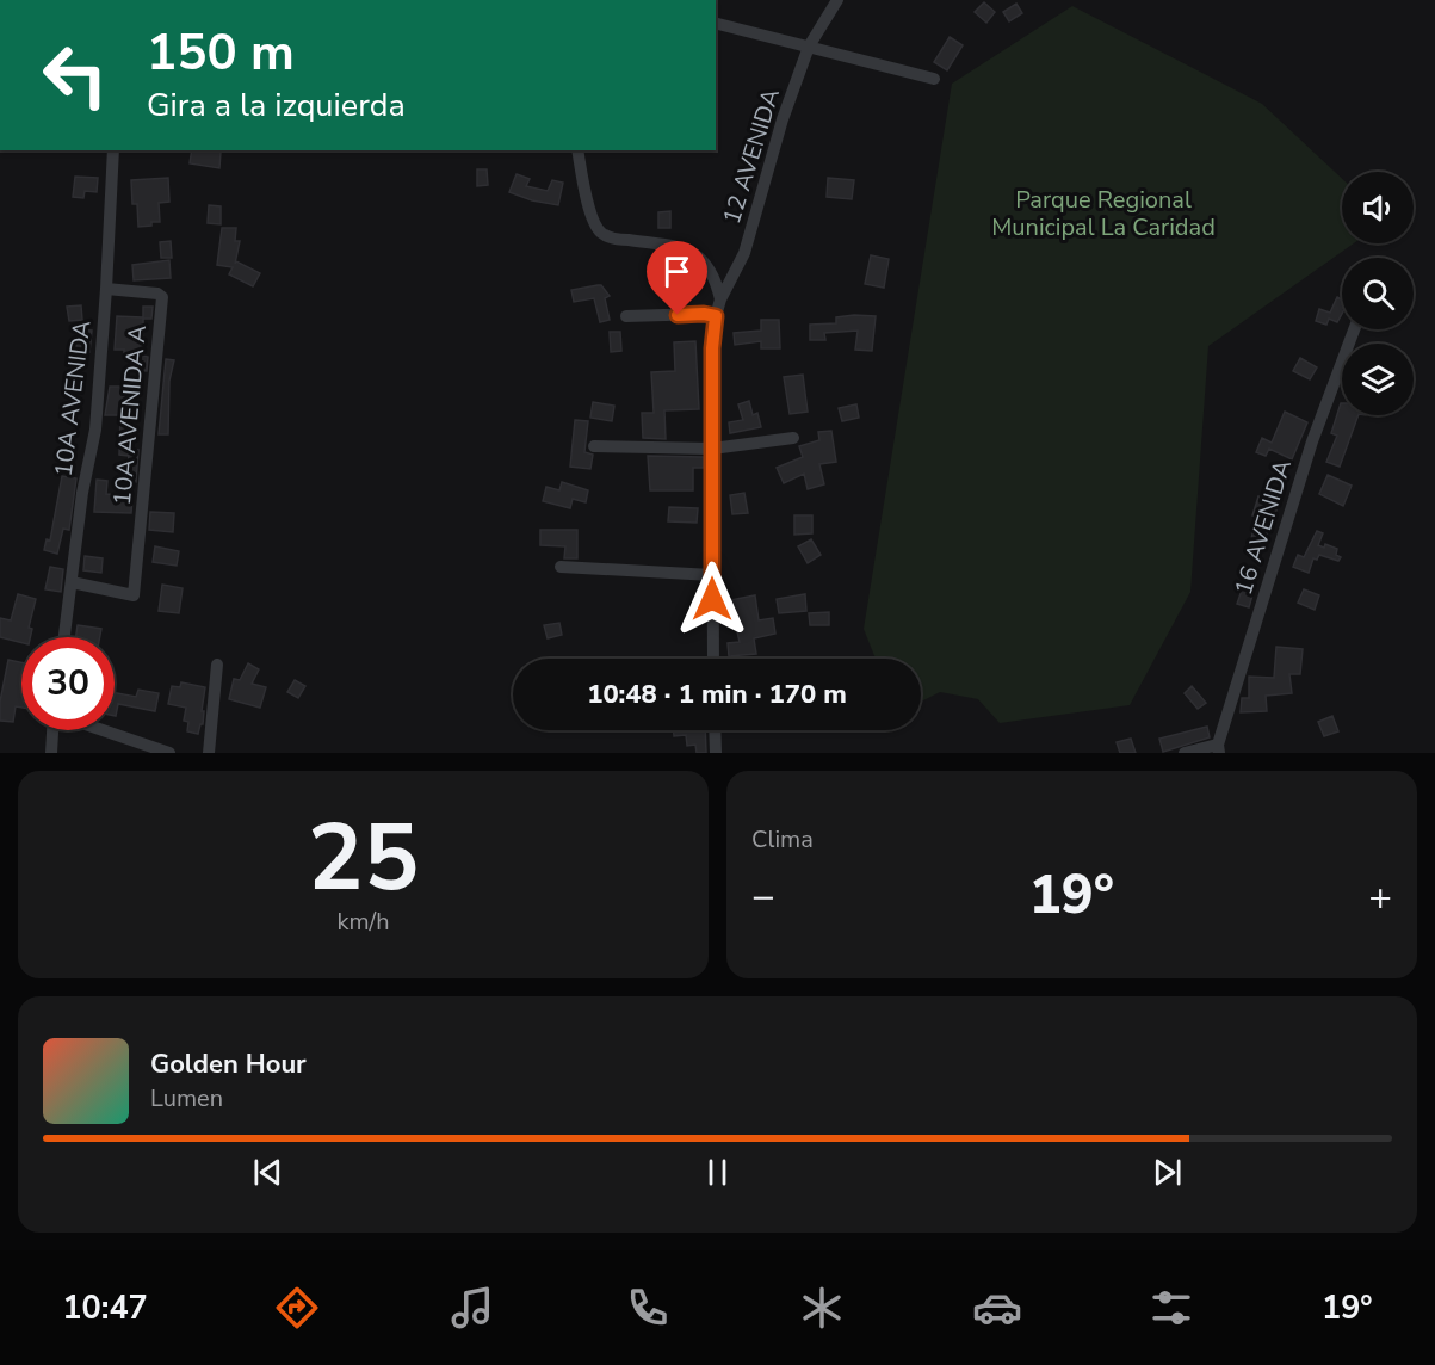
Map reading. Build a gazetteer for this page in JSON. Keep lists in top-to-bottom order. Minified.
{"streets":{"street":["12 AVENIDA","10A AVENIDA","10A AVENIDA A","16 AVENIDA"]},"crossings":[["10A AVENIDA","10A AVENIDA A"]],"parks":["Parque Regional Municipal La Caridad"],"page":{"turn":["150 m","Gira a la izquierda"],"limit":"30","trip":"10:48 · 1 min · 170 m","tile":[["25","km/h"],"Clima"],"heat":["−","19°","+"],"song":["Golden Hour","Lumen"],"tabs":["10:47","19°"]}}
